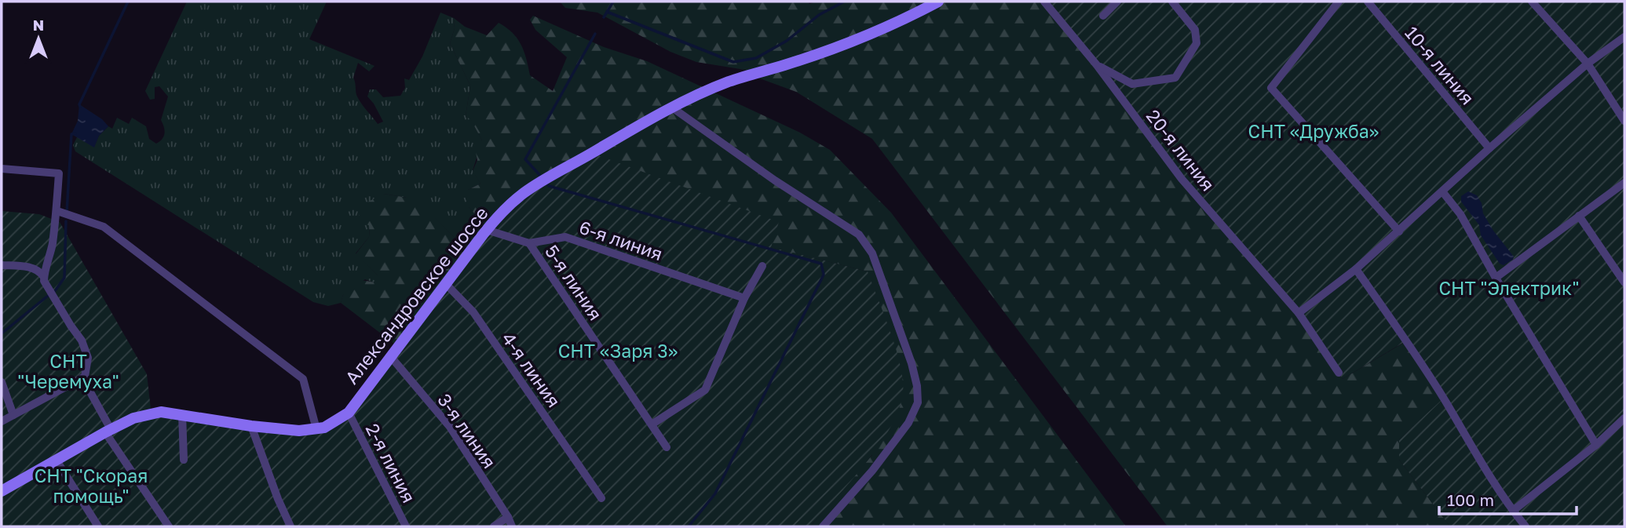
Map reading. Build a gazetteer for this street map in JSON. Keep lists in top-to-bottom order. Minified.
{"streets":{"street":["10-я линия","20-я линия","6-я линия","5-я линия","Александровское шоссе","4-я линия","3-я линия","2-я линия"]},"crossings":[["6-я линия","5-я линия"],["6-я линия","Александровское шоссе"],["Александровское шоссе","4-я линия"],["Александровское шоссе","3-я линия"],["Александровское шоссе","2-я линия"]],"parks":["СНТ «Дружба»","СНТ \"Электрик\"","СНТ «Заря 3»","СНТ \"Черемуха\"","СНТ \"Скорая помощь\""],"scale_bar":"100 m","north":"top"}
